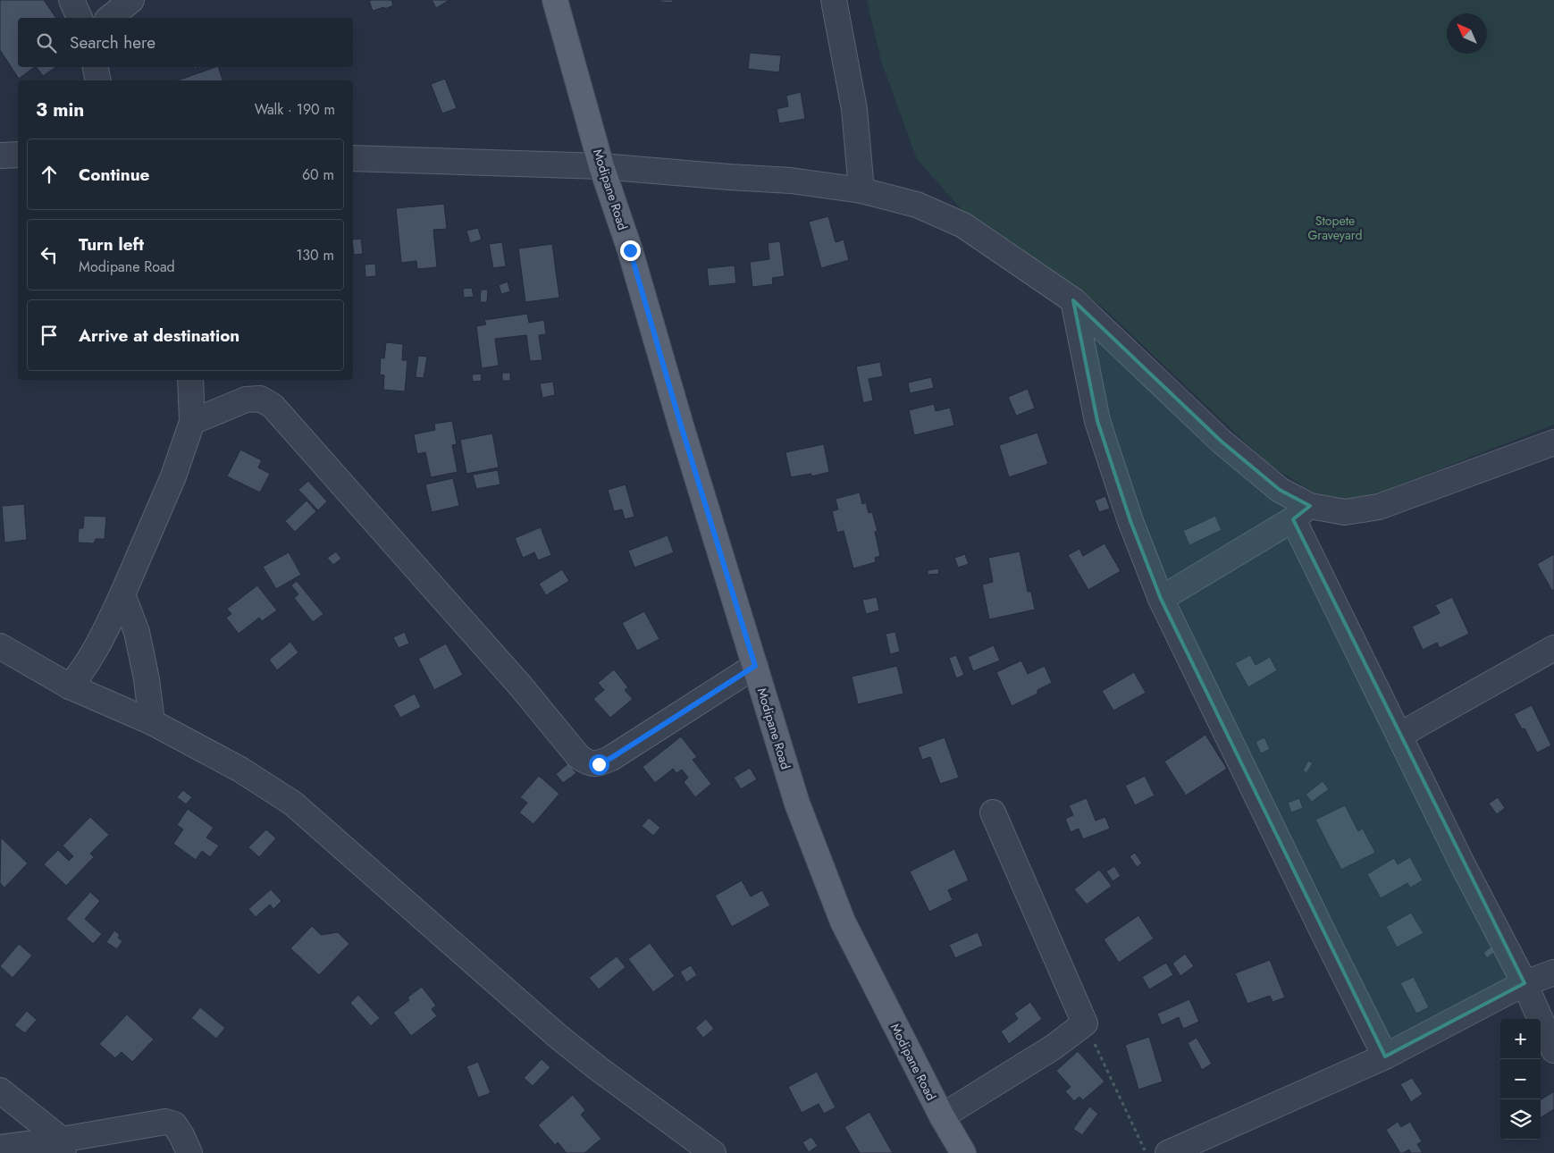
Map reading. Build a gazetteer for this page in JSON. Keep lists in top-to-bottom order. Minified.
{"streets":{"main road":["Modipane Road"]},"parks":["Stopete Graveyard"],"north":"top left","page":{"search":"Search here","heading":["3 min","Walk · 190 m"],"list":[["Continue","60 m"],["Turn left","Modipane Road","130 m"],"Arrive at destination"],"map_buttons":["+","−"]}}
